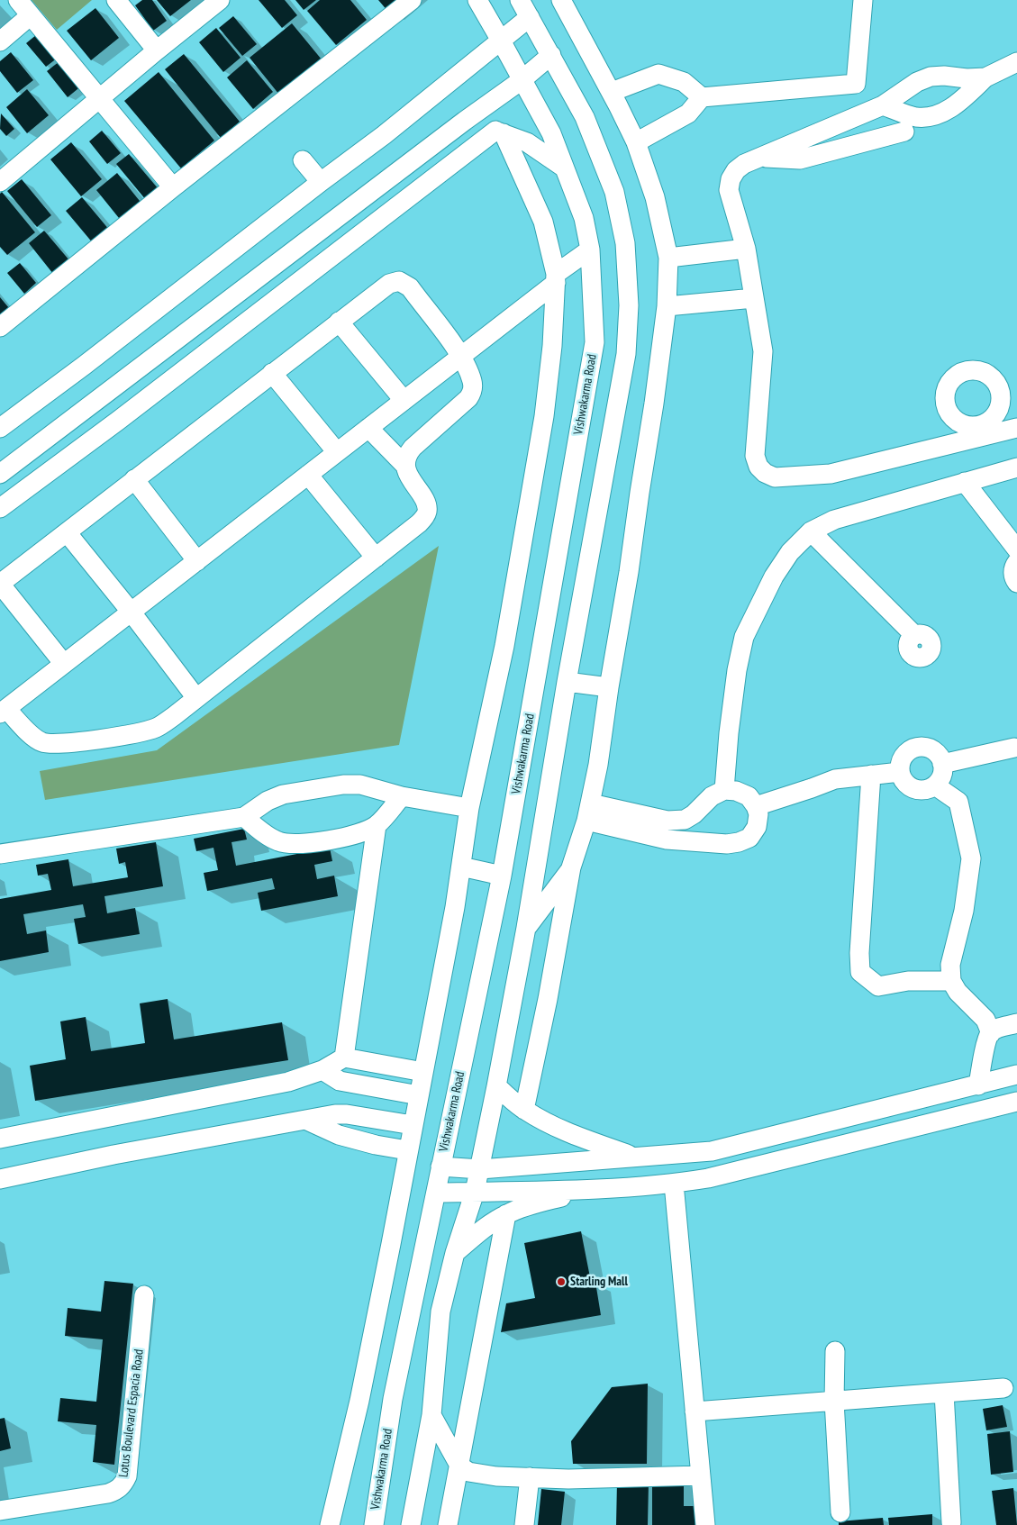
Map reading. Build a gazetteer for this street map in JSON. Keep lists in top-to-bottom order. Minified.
{"streets":{"street":["Vishwakarma Road","Lotus Boulevard Espacia Road"]},"places":["Starling Mall"]}
